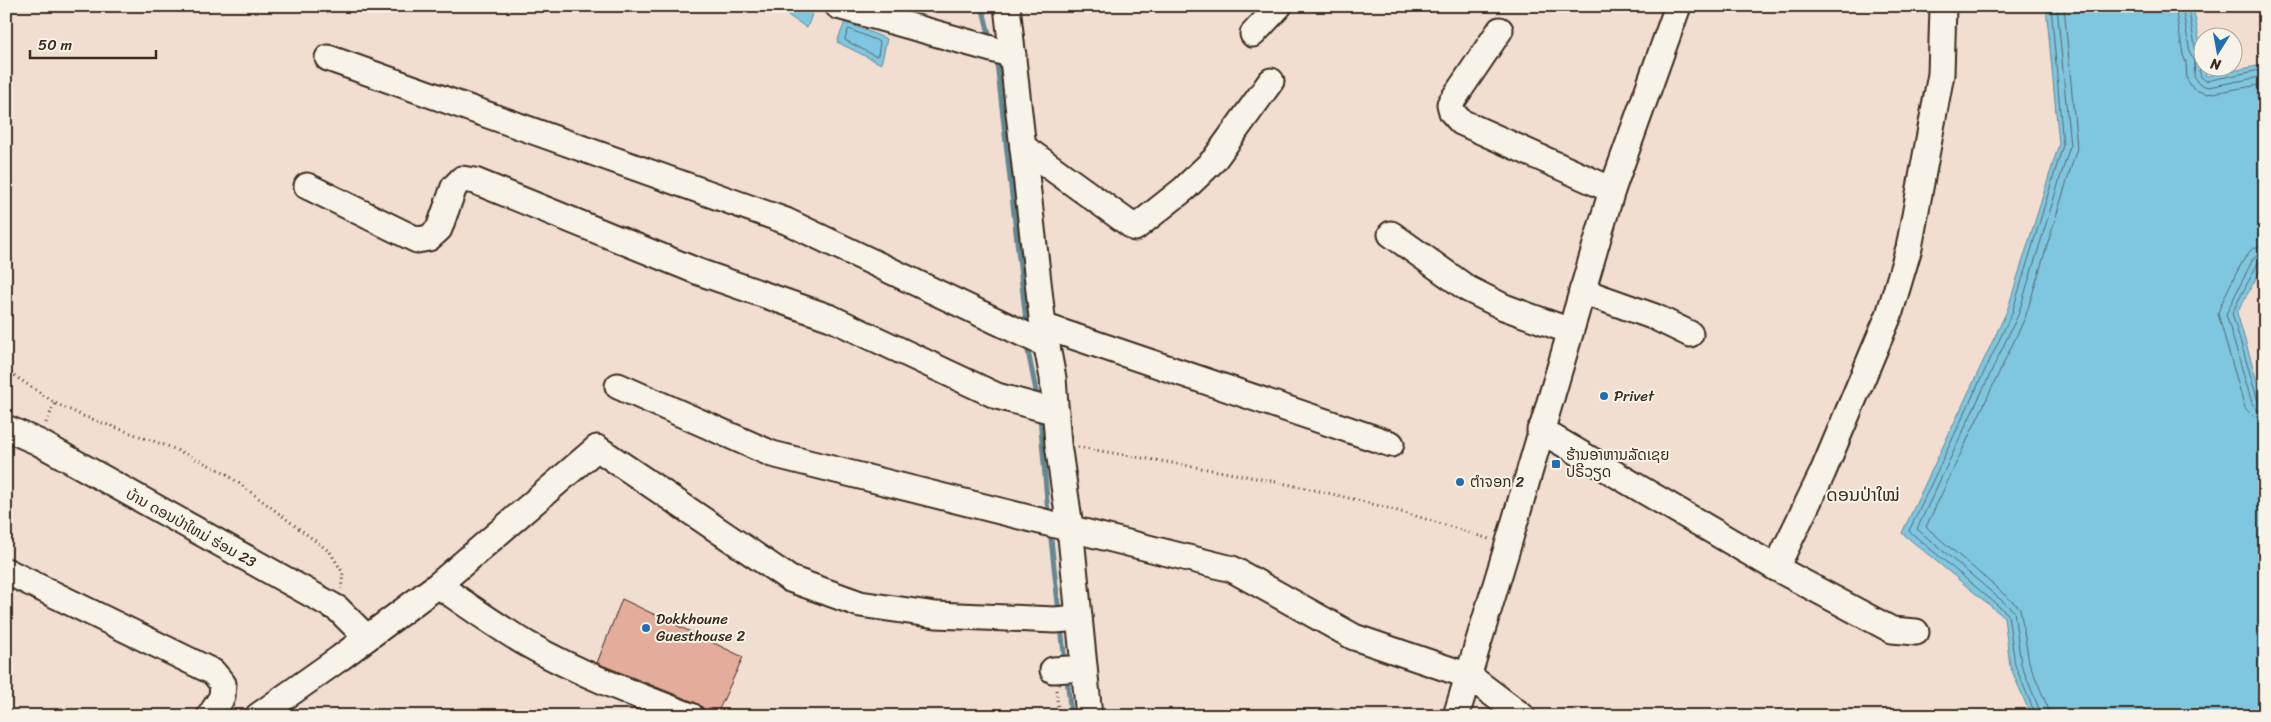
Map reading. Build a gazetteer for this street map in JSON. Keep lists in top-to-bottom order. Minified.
{"streets":{"street":["ບ້ານ ດອນປ່າໃຫມ່ ຮ່ອມ 23"]},"districts":["ດອນປ່າໃໝ່"],"places":{"other":["Privet","ຕຳຈອກ 2","Dokkhoune Guesthouse 2"],"transit":["ຮ້ານອາຫານລັດເຊຍ ປຣີວຽດ"]},"scale_bar":"50 m","north":"bottom"}
